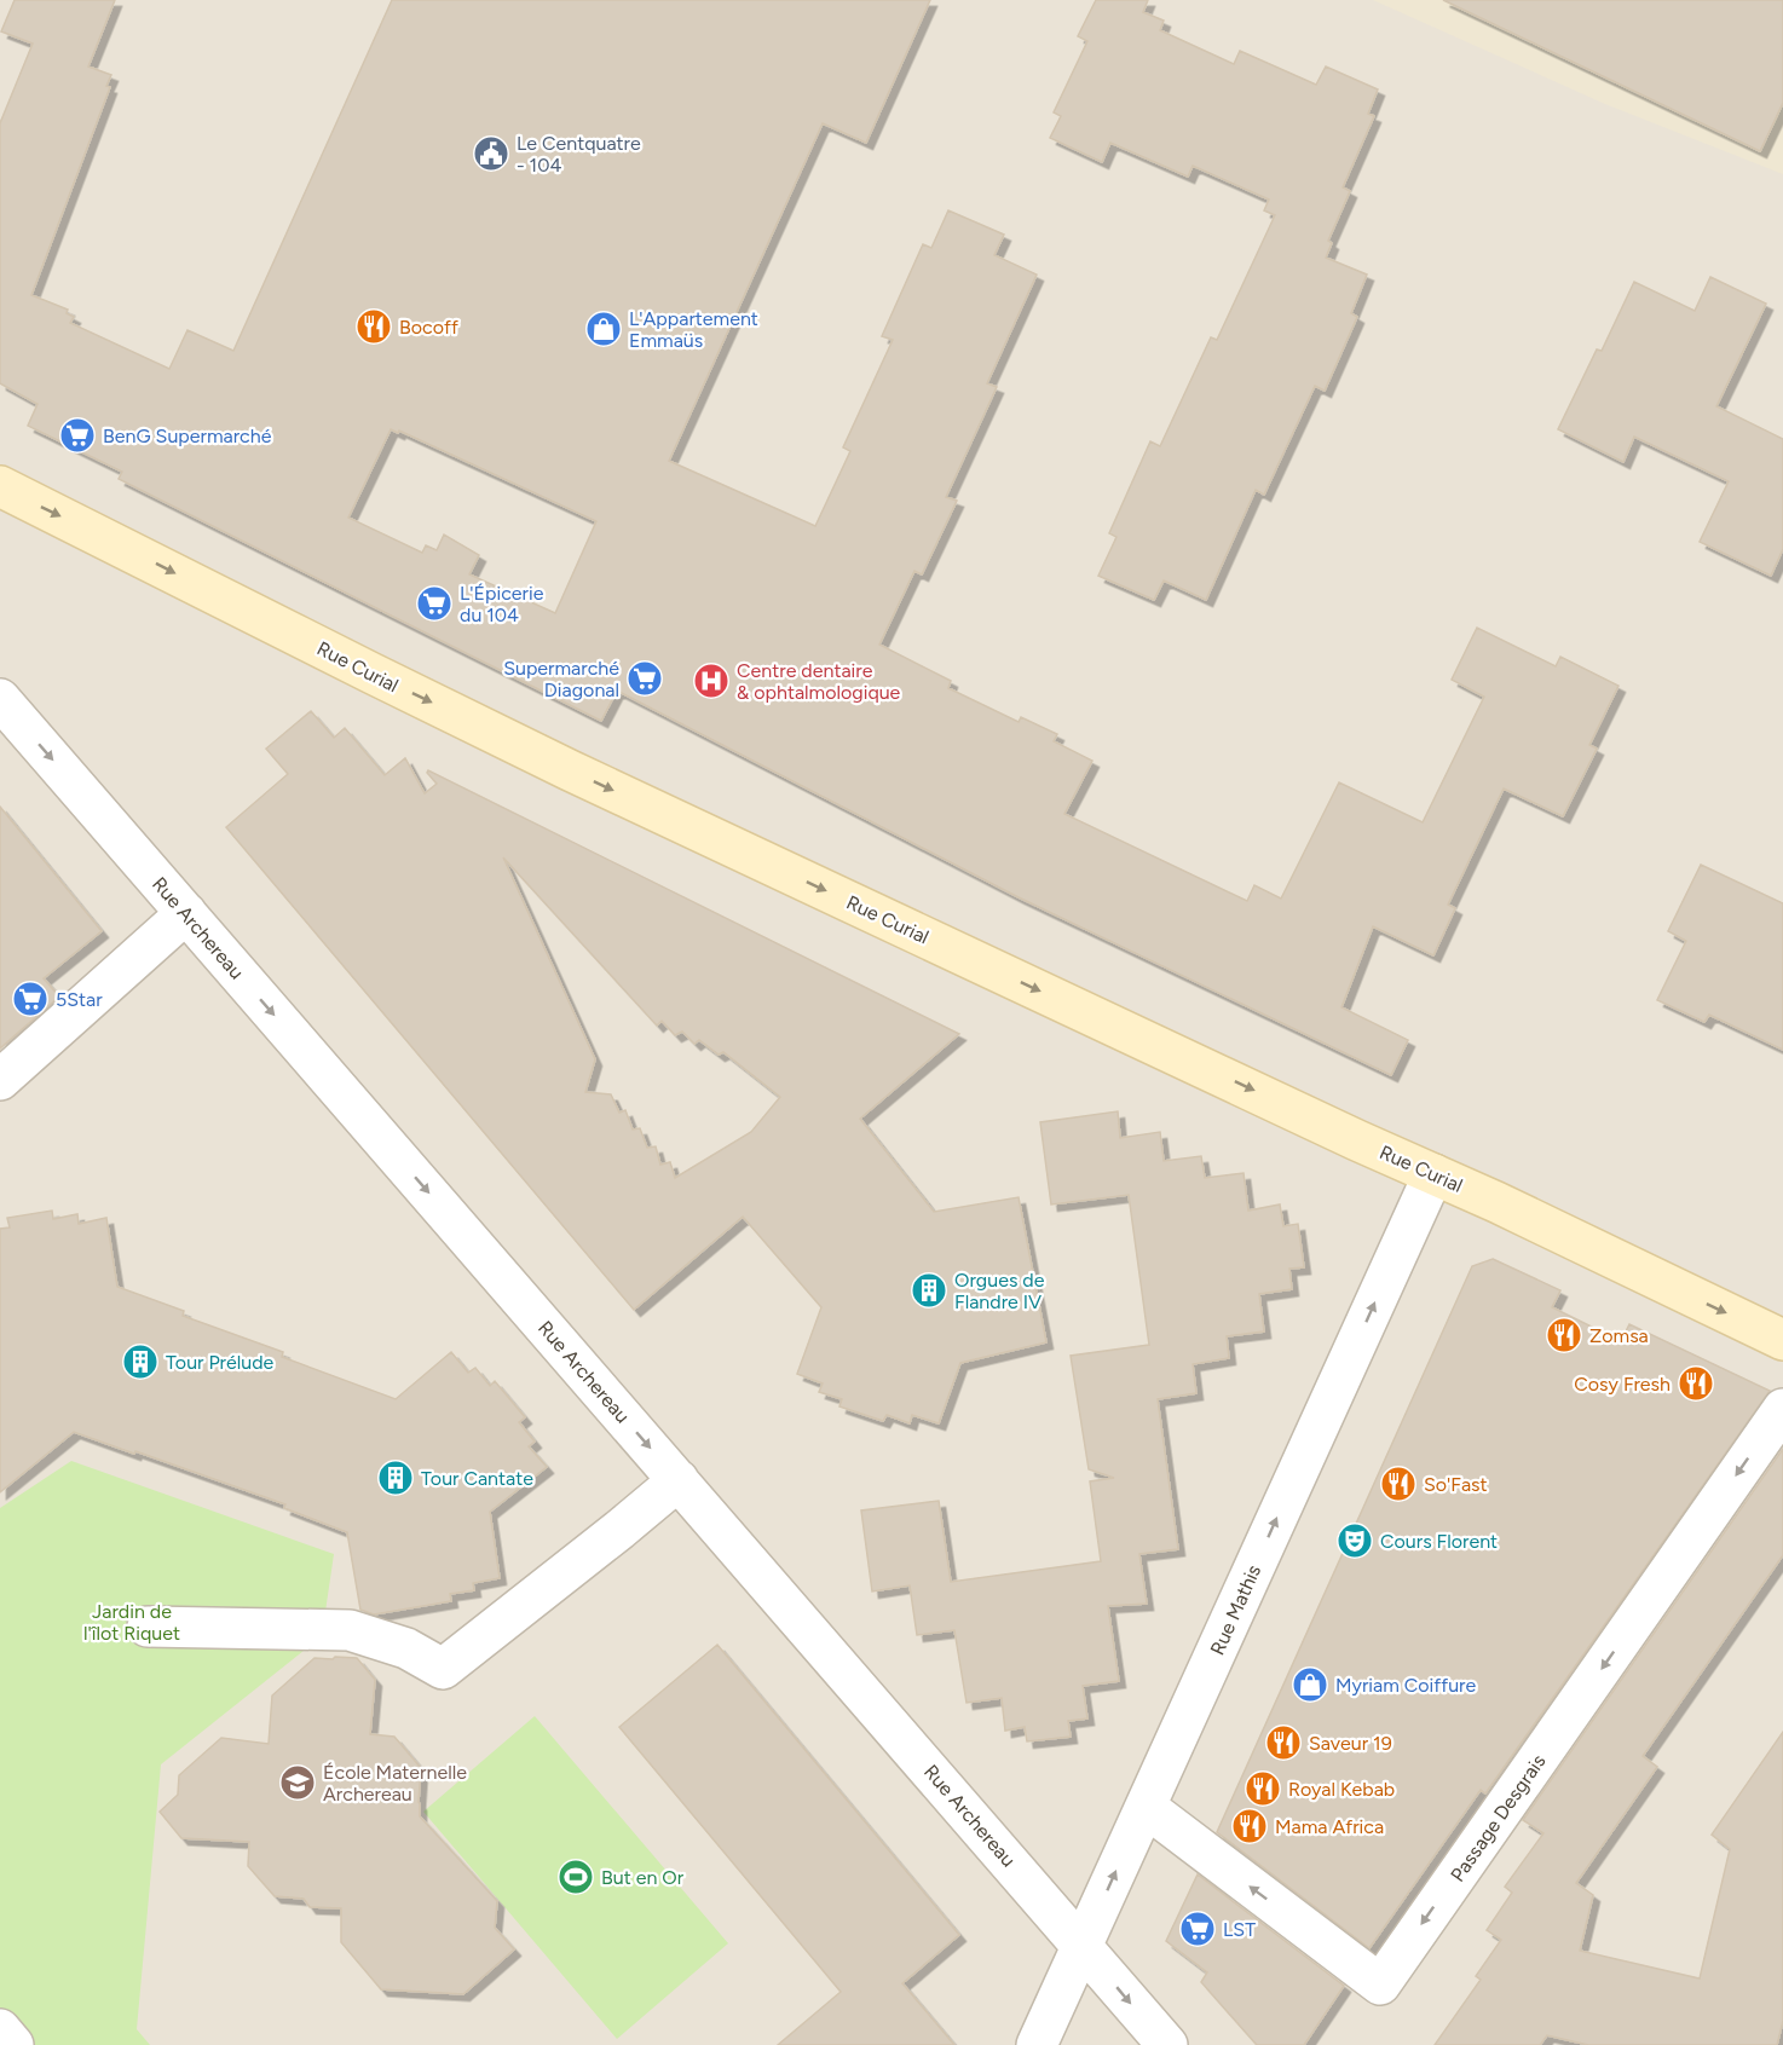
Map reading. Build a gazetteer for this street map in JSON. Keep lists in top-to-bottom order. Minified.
{"streets":{"street":["Rue Curial","Rue Archereau","Rue Mathis","Passage Desgrais"]},"crossings":[["Rue Curial","Rue Mathis"],["Rue Archereau","Rue Mathis"],["Rue Mathis","Passage Desgrais"]],"one_way":["Rue Curial","Rue Archereau","Rue Mathis"],"parks":["Jardin de l'îlot Riquet"],"places":{"public building":["Le Centquatre - 104"],"restaurant":["Bocoff","Zomsa","Cosy Fresh","So'Fast","Saveur 19","Royal Kebab","Mama Africa"],"shop":["L'Appartement Emmaüs","Myriam Coiffure"],"supermarket":["BenG Supermarché","L'Épicerie du 104","Supermarché Diagonal","5Star","LST"],"hospital":["Centre dentaire & ophtalmologique"],"building":["Orgues de Flandre IV","Tour Prélude","Tour Cantate"],"theatre":["Cours Florent"],"school or university":["École Maternelle Archereau"],"sports":["But en Or"]}}
